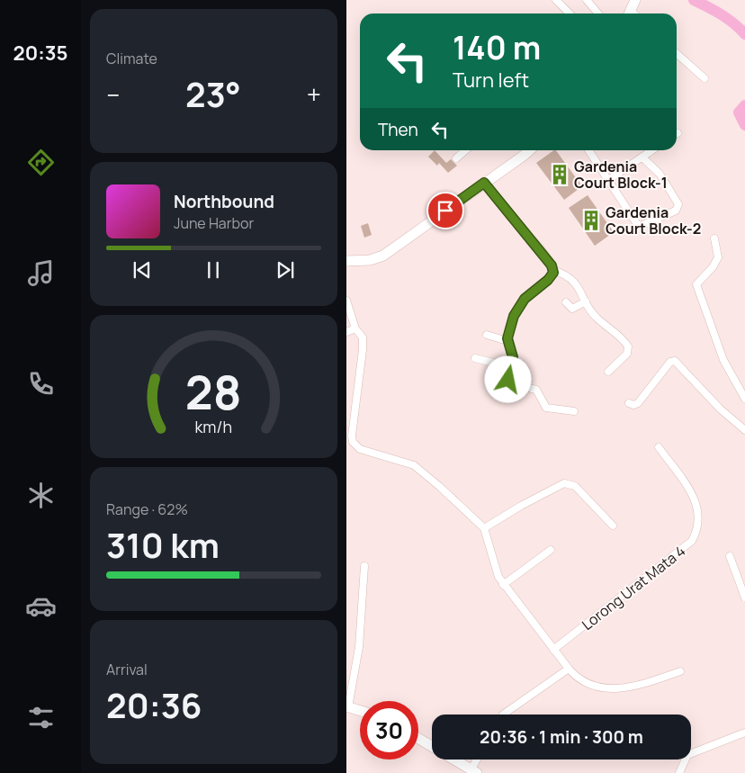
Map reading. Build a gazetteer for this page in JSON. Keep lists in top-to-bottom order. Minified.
{"streets":{"street":["Lorong Urat Mata 4"]},"places":{"building":["Gardenia Court Block-1","Gardenia Court Block-2"]},"page":{"tabs":"20:35","tile":["Climate",["Range · 62%","310 km"],["Arrival","20:36"]],"turn":["140 m","Turn left"],"heat":["−","23°","+"],"then":"Then","song":["Northbound","June Harbor"],"limit":"30","trip":"20:36 · 1 min · 300 m","gauge":["28","km/h"]}}
